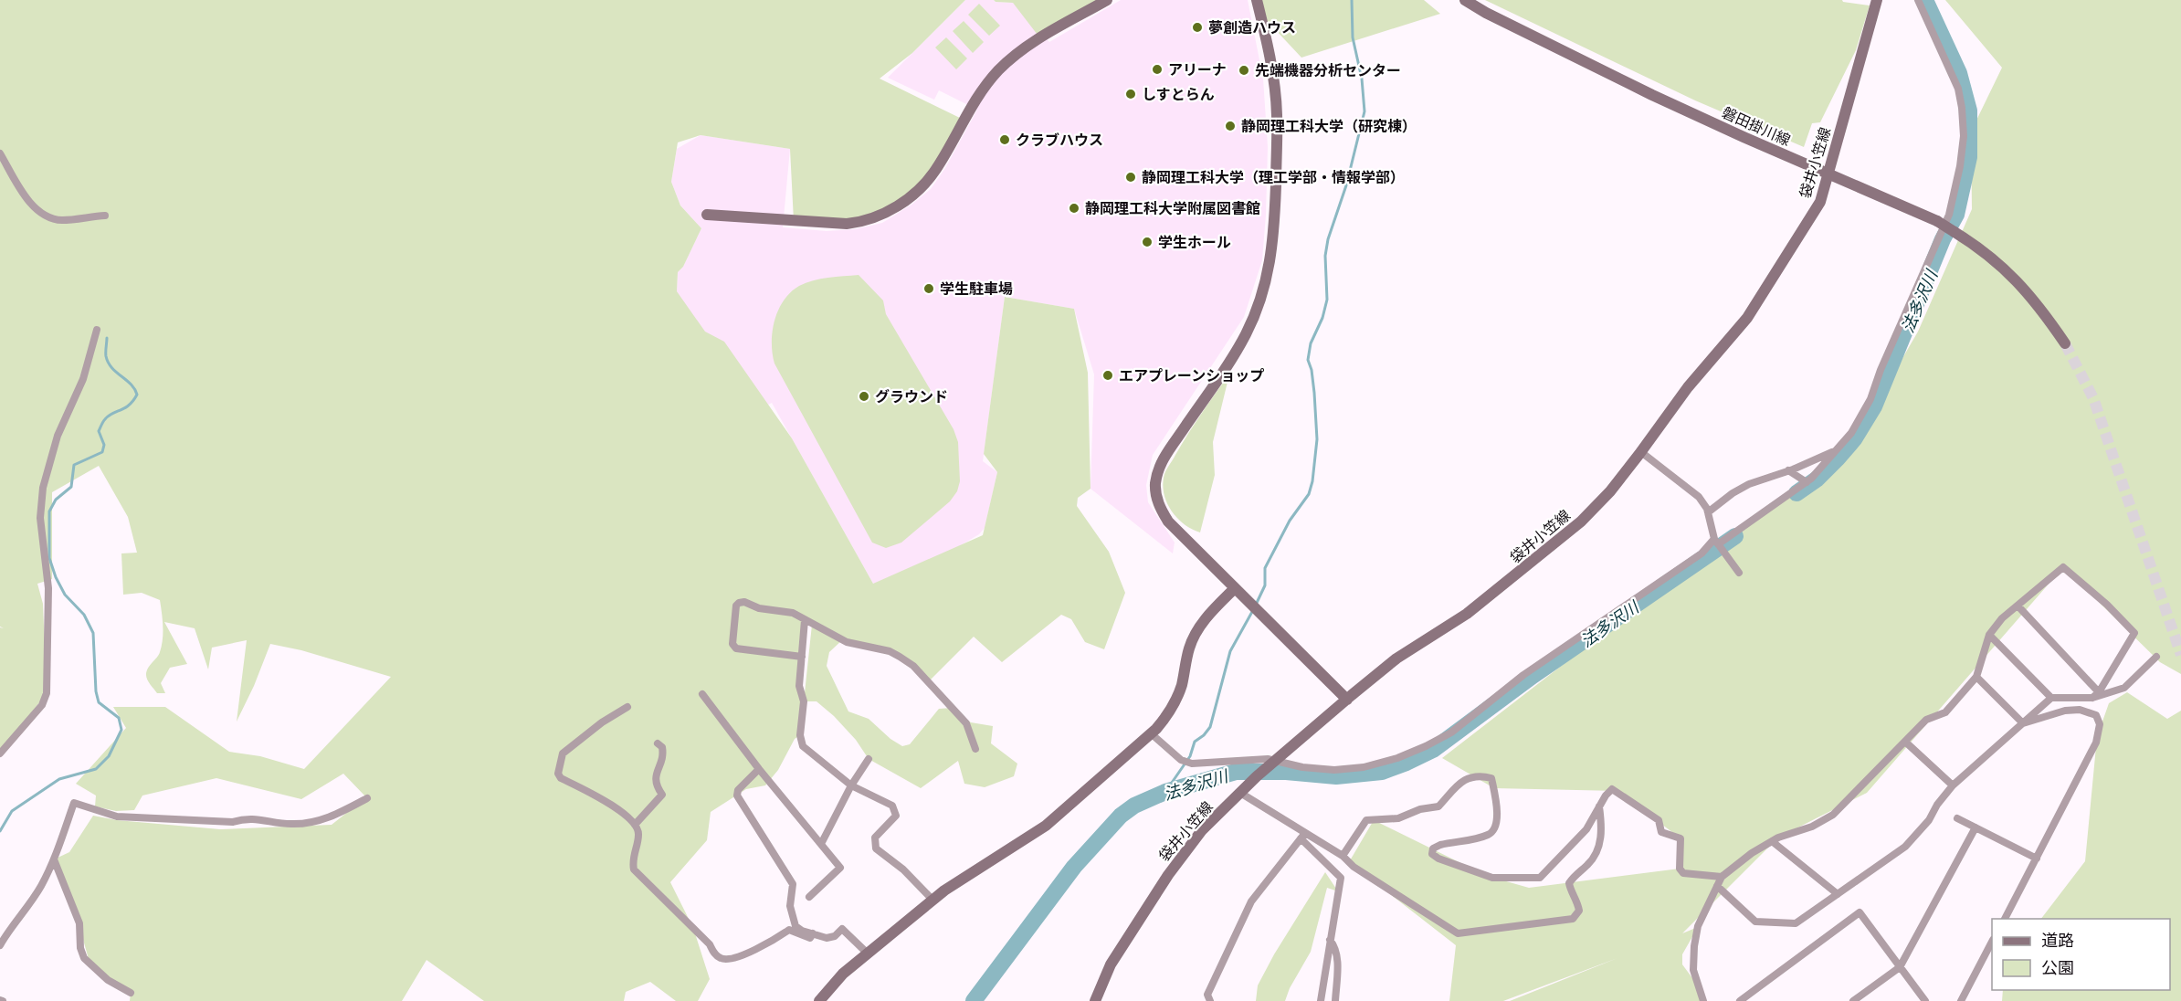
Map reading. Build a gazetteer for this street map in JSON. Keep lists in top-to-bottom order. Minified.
{"streets":{"main road":["磐田掛川線","袋井小笠線"]},"crossings":[["磐田掛川線","袋井小笠線"]],"water":["法多沢川"],"places":["夢創造ハウス","アリーナ","先端機器分析センター","しすとらん","静岡理工科大学（研究棟）","クラブハウス","静岡理工科大学（理工学部・情報学部）","静岡理工科大学附属図書館","学生ホール","学生駐車場","エアプレーンショップ","グラウンド"],"legend":["道路","公園"]}
